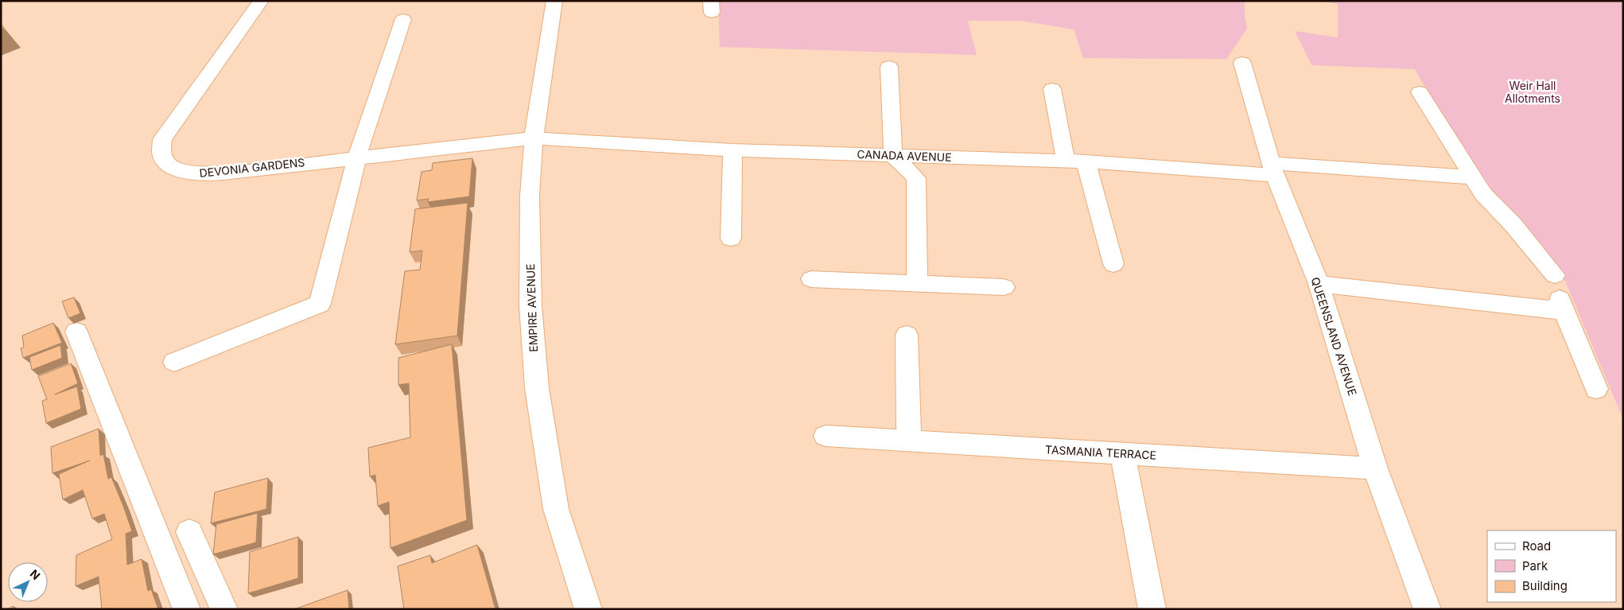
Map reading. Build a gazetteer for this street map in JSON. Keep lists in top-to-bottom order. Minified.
{"streets":{"street":["CANADA AVENUE","DEVONIA GARDENS","EMPIRE AVENUE","QUEENSLAND AVENUE","TASMANIA TERRACE"]},"crossings":[["CANADA AVENUE","DEVONIA GARDENS"],["CANADA AVENUE","EMPIRE AVENUE"],["CANADA AVENUE","QUEENSLAND AVENUE"],["DEVONIA GARDENS","EMPIRE AVENUE"],["QUEENSLAND AVENUE","TASMANIA TERRACE"]],"parks":["Weir Hall Allotments"],"legend":["Road","Park","Building"],"north":"top right"}
